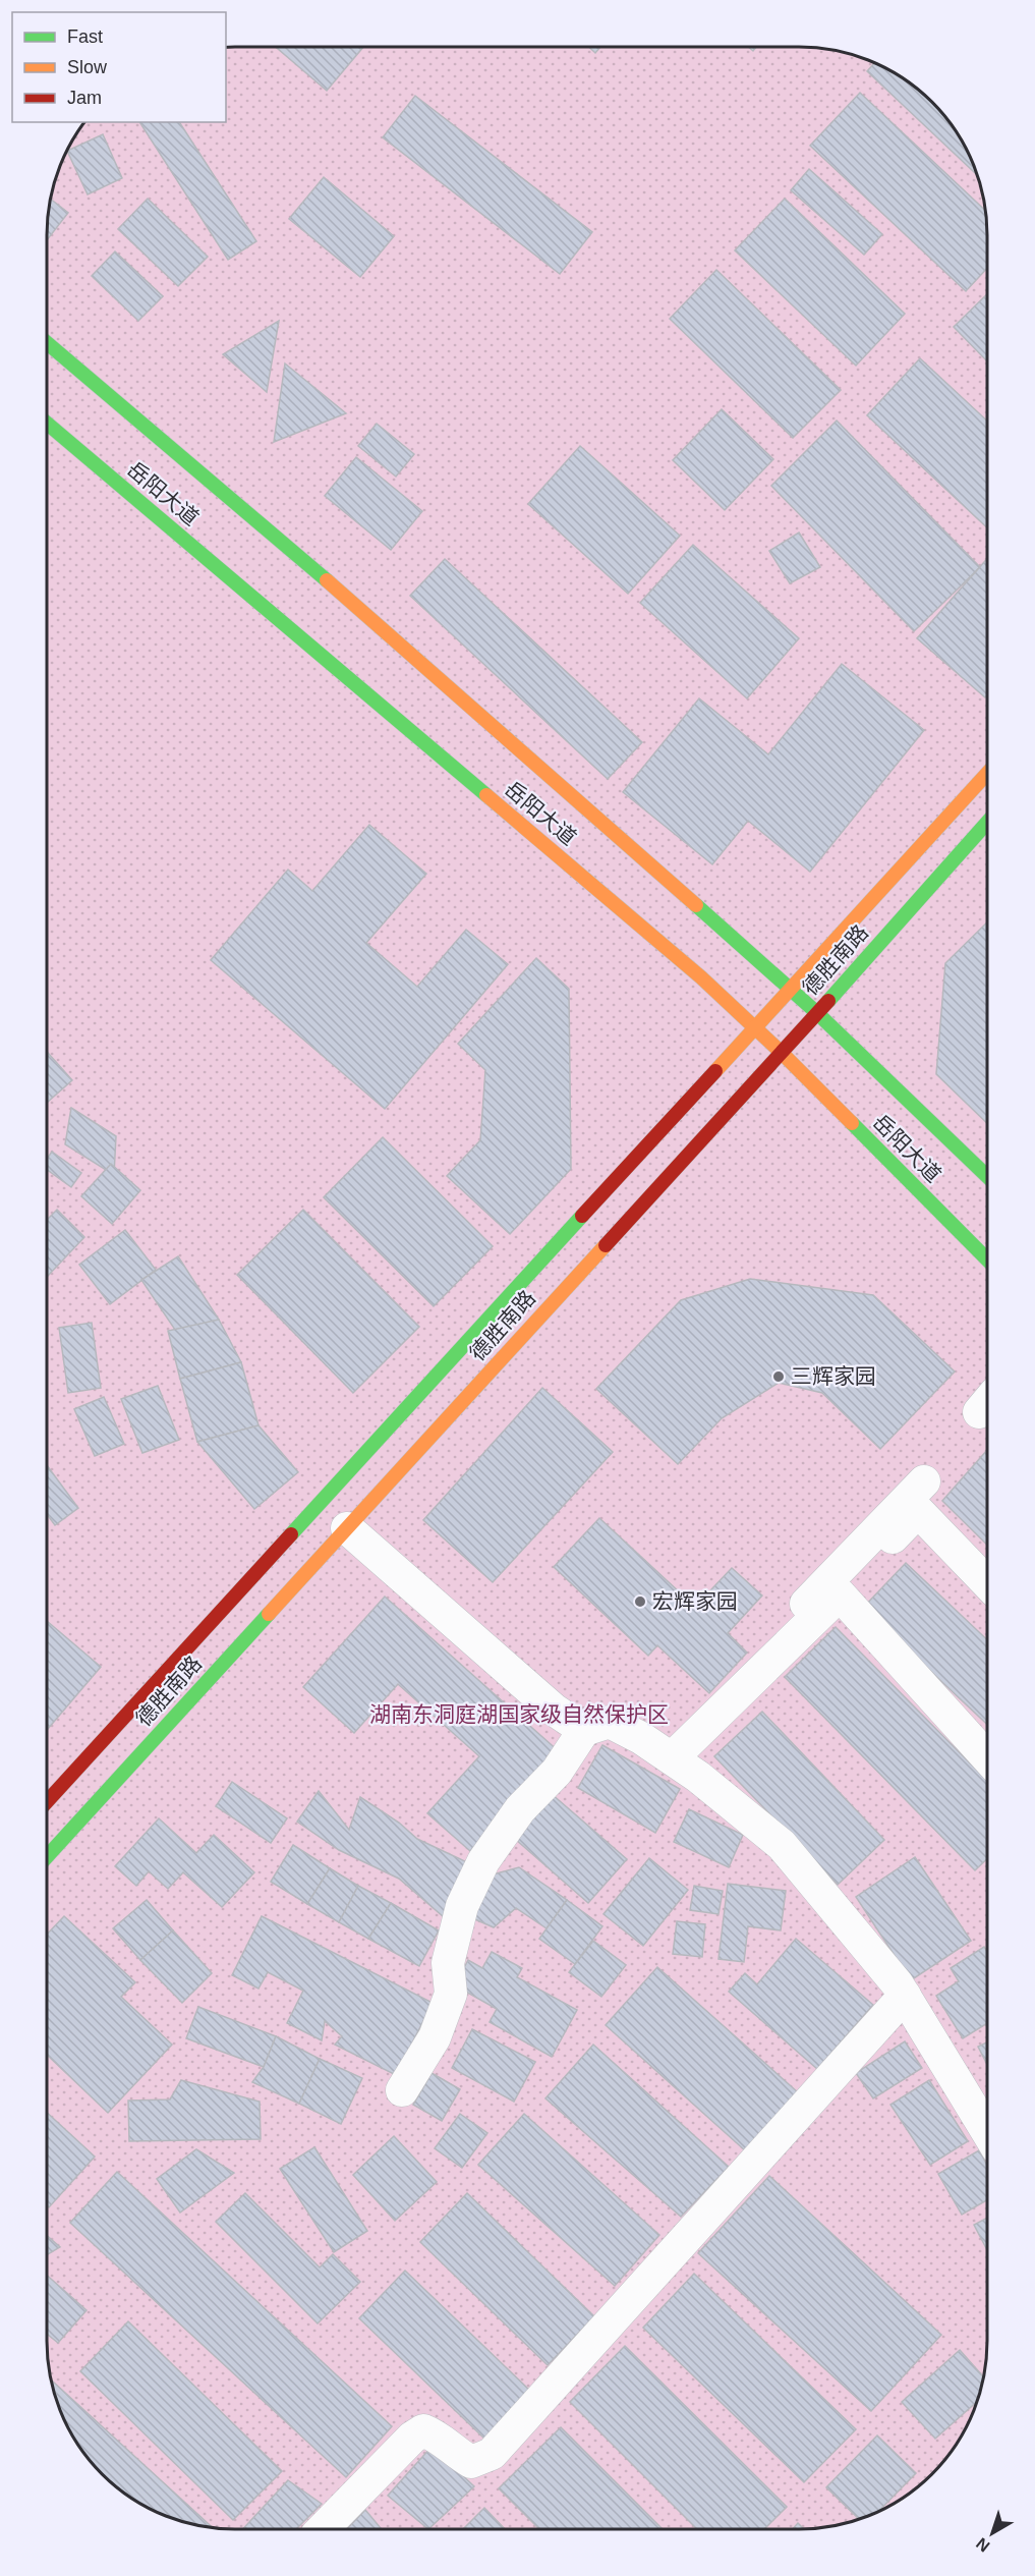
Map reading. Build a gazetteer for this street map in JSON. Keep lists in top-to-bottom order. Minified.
{"streets":{"main road":["岳阳大道","德胜南路"]},"crossings":[["岳阳大道","德胜南路"]],"parks":["湖南东洞庭湖国家级自然保护区"],"places":["三辉家园","宏辉家园"],"legend":["Fast","Slow","Jam"],"north":"bottom left"}
